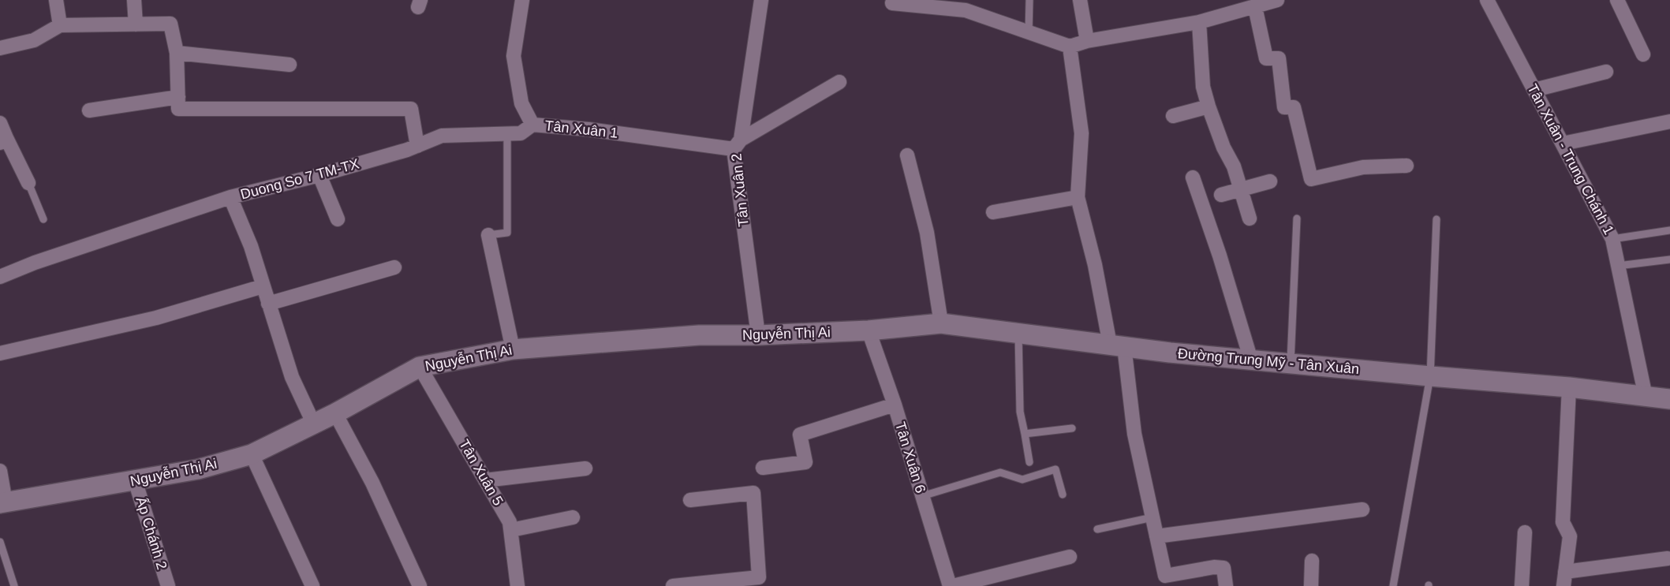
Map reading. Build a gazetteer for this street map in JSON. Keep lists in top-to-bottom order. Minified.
{"streets":{"street":["Tân Xuân 1","Tân Xuân - Trung Chánh 1","Duong So 7 TM-TX","Tân Xuân 2","Nguyễn Thị Ai","Đường Trung Mỹ - Tân Xuân","Tân Xuân 6","Tân Xuân 5","Ấp Chánh 2"]},"crossings":[["Tân Xuân 1","Duong So 7 TM-TX"],["Tân Xuân 1","Tân Xuân 2"],["Tân Xuân - Trung Chánh 1","Đường Trung Mỹ - Tân Xuân"],["Duong So 7 TM-TX","Nguyễn Thị Ai"],["Tân Xuân 2","Nguyễn Thị Ai"],["Nguyễn Thị Ai","Đường Trung Mỹ - Tân Xuân"],["Nguyễn Thị Ai","Tân Xuân 6"],["Nguyễn Thị Ai","Tân Xuân 5"],["Nguyễn Thị Ai","Ấp Chánh 2"],["Đường Trung Mỹ - Tân Xuân","Tân Xuân 6"]]}
